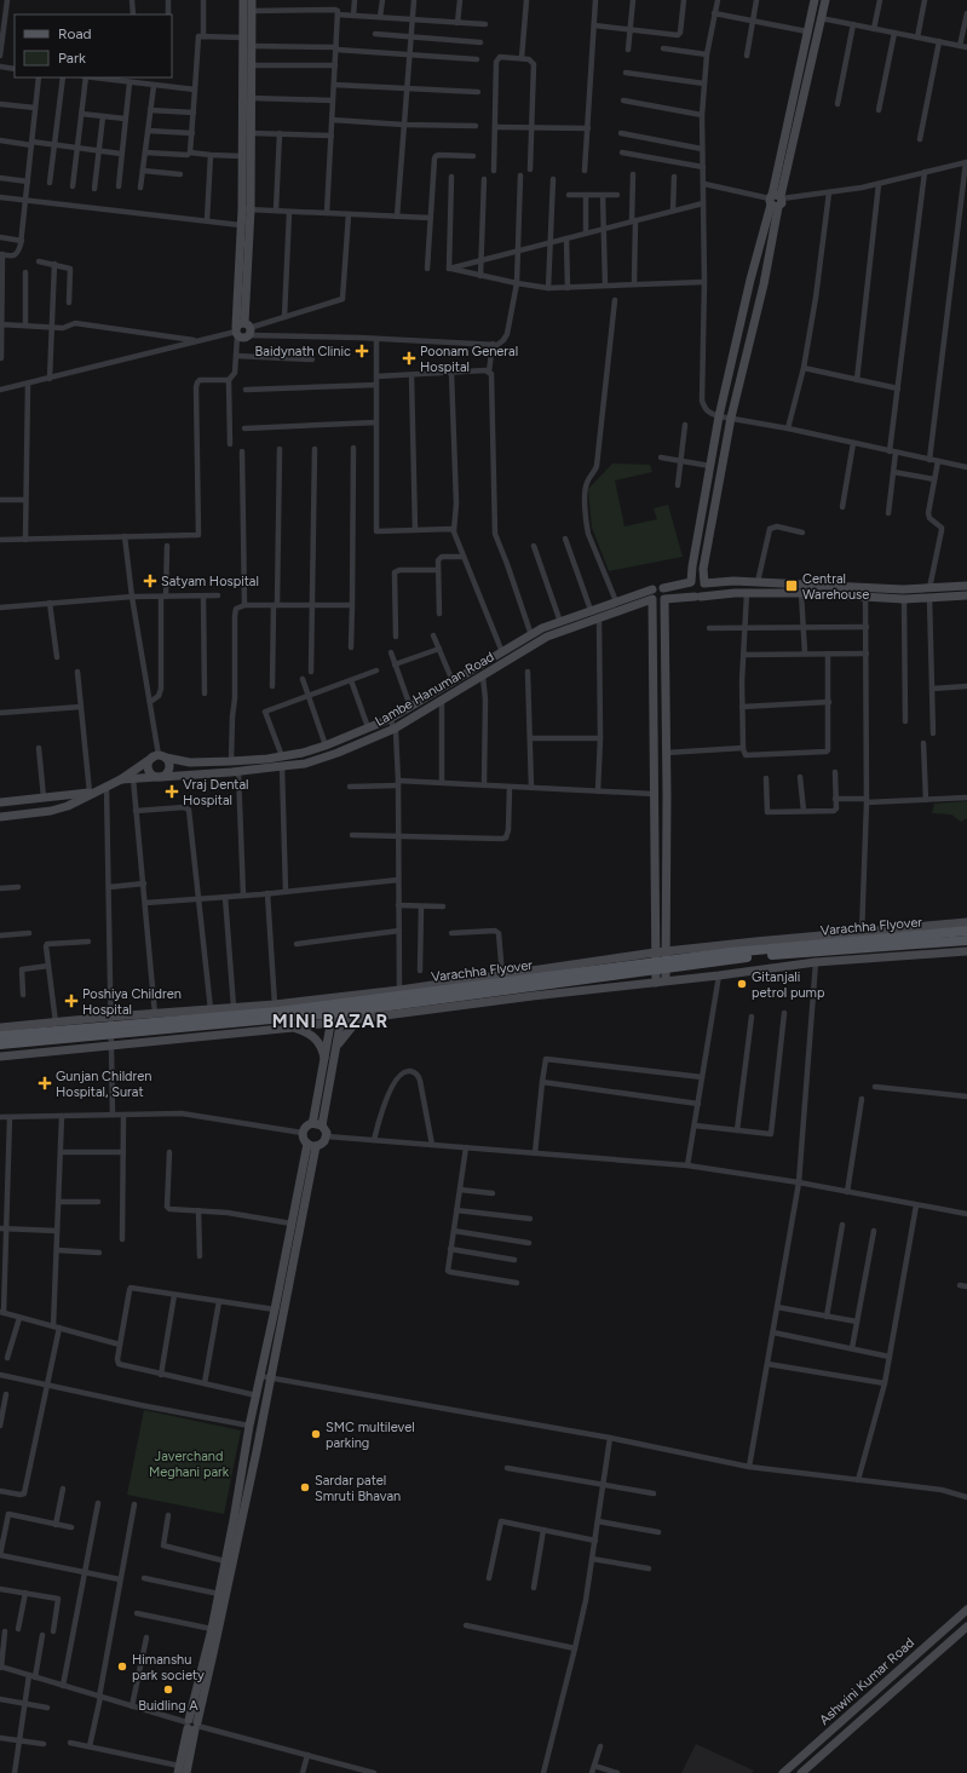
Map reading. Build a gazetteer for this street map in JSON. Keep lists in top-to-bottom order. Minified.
{"streets":{"main road":["Varachha Flyover"],"street":["Lambe Hanuman Road","Ashwini Kumar Road"]},"districts":["MINI BAZAR"],"parks":["Javerchand Meghani park"],"places":{"health":["Baidynath Clinic","Poonam General Hospital","Satyam Hospital","Vraj Dental Hospital","Poshiya Children Hospital","Gunjan Children Hospital, Surat"],"transit":["Central Warehouse"],"other":["Gitanjali petrol pump","SMC multilevel parking","Sardar patel Smruti Bhavan","Himanshu park society","Buidling A"]},"legend":["Road","Park"]}
